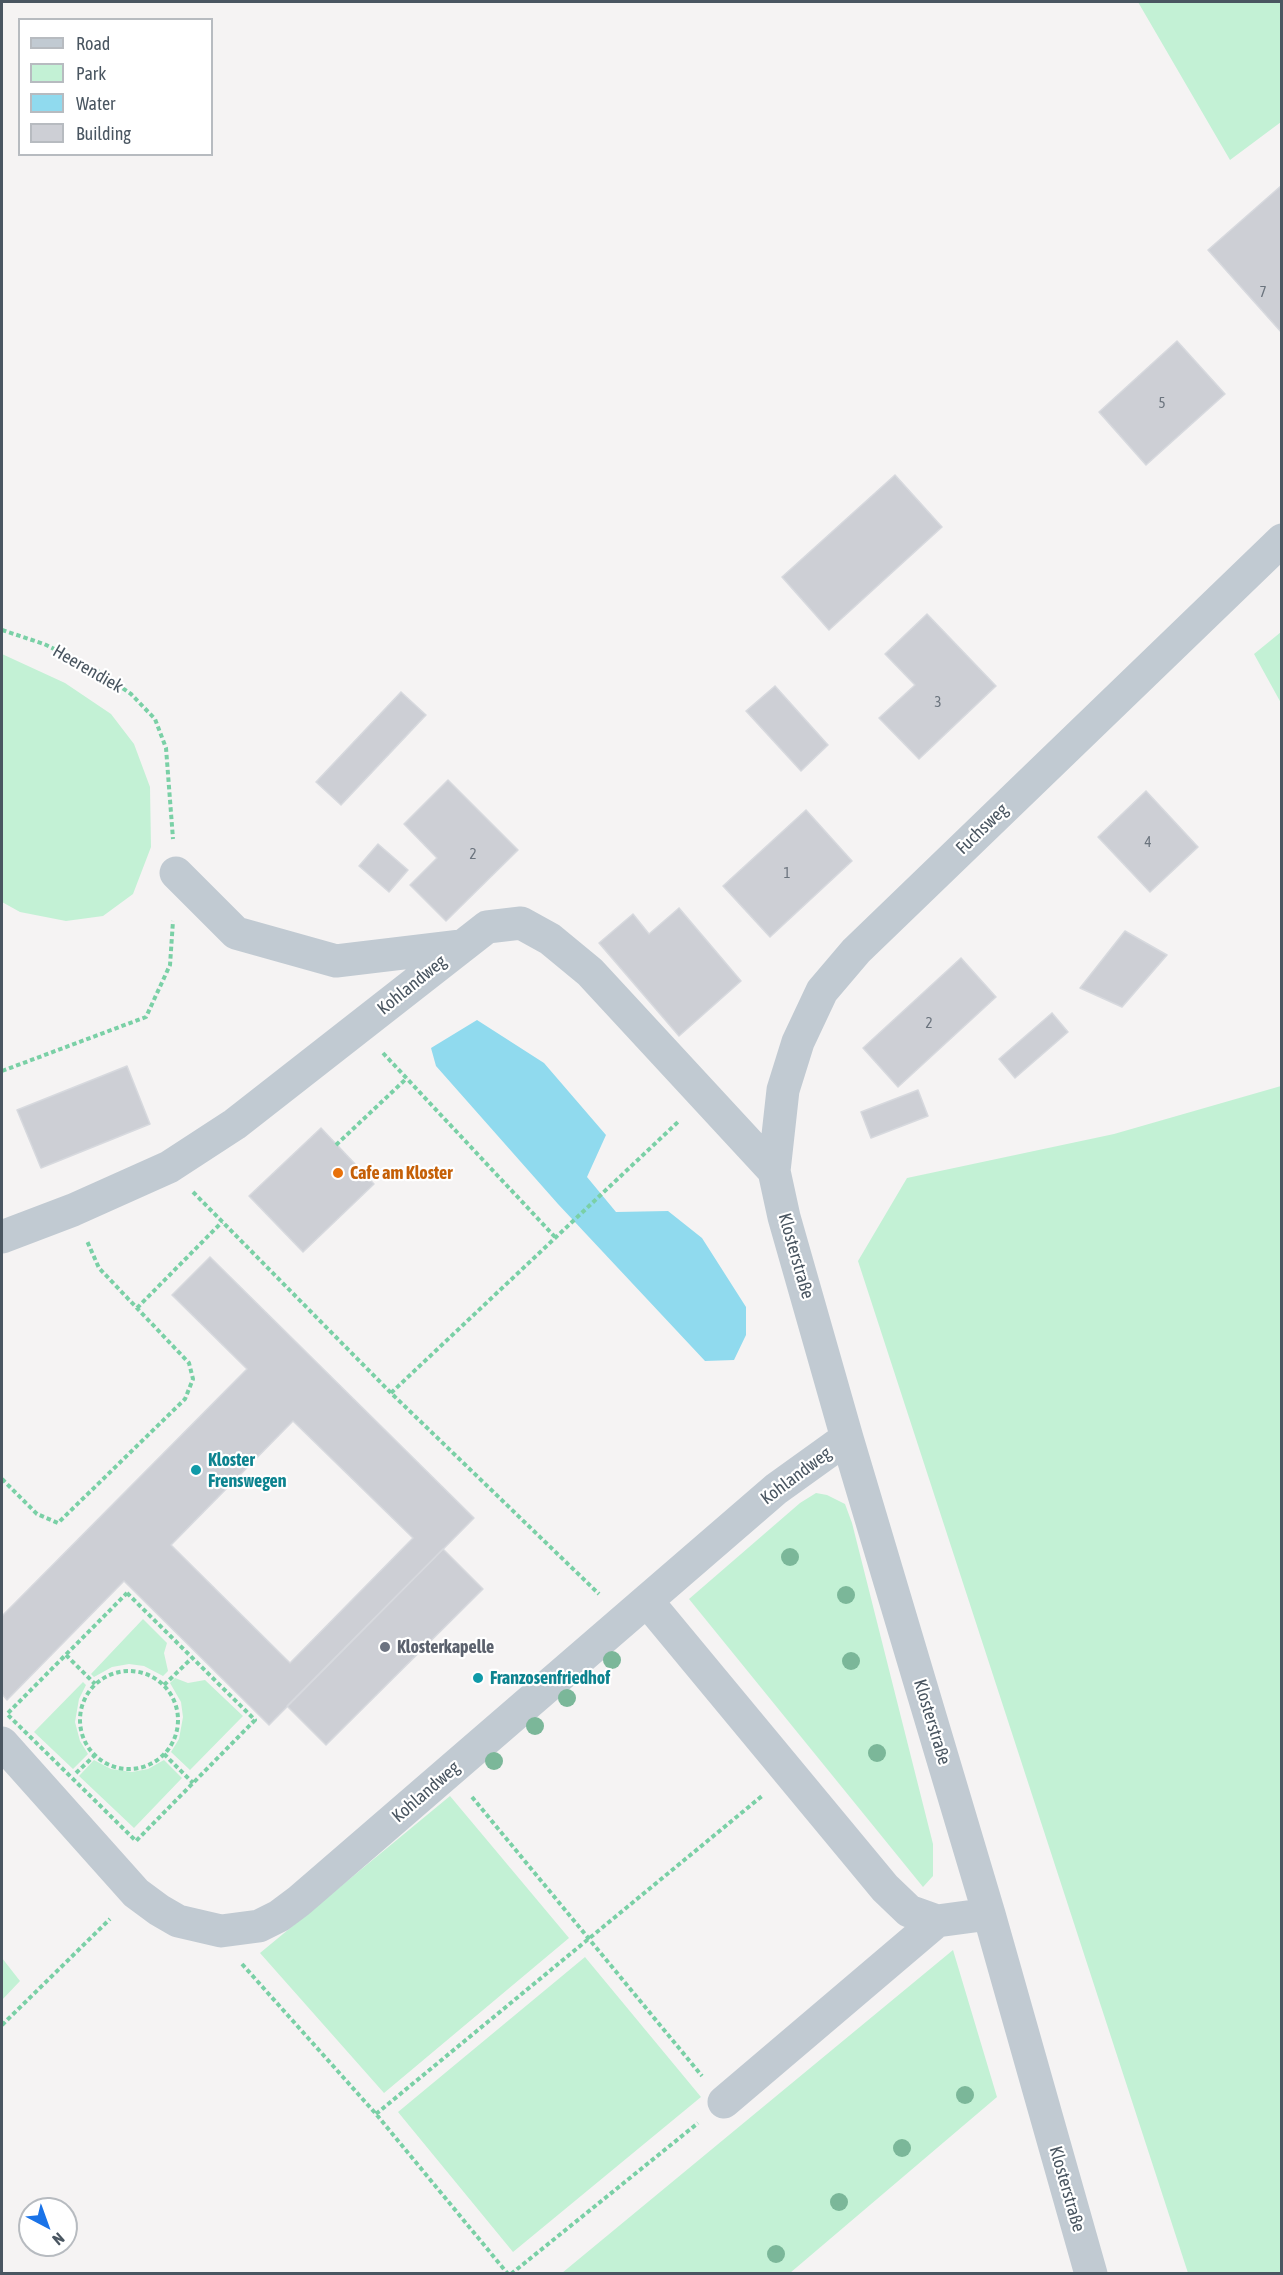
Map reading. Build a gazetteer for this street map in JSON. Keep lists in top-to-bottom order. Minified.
{"streets":{"street":["Fuchsweg","Kohlandweg","Klosterstraße"],"path":["Heerendiek"]},"crossings":[["Fuchsweg","Kohlandweg"],["Fuchsweg","Klosterstraße"],["Kohlandweg","Klosterstraße"]],"places":["Cafe am Kloster","Kloster Frenswegen","Klosterkapelle","Franzosenfriedhof"],"house_numbers":["7","5","3","4","2","1","2"],"legend":["Road","Park","Water","Building"],"north":"bottom right"}
